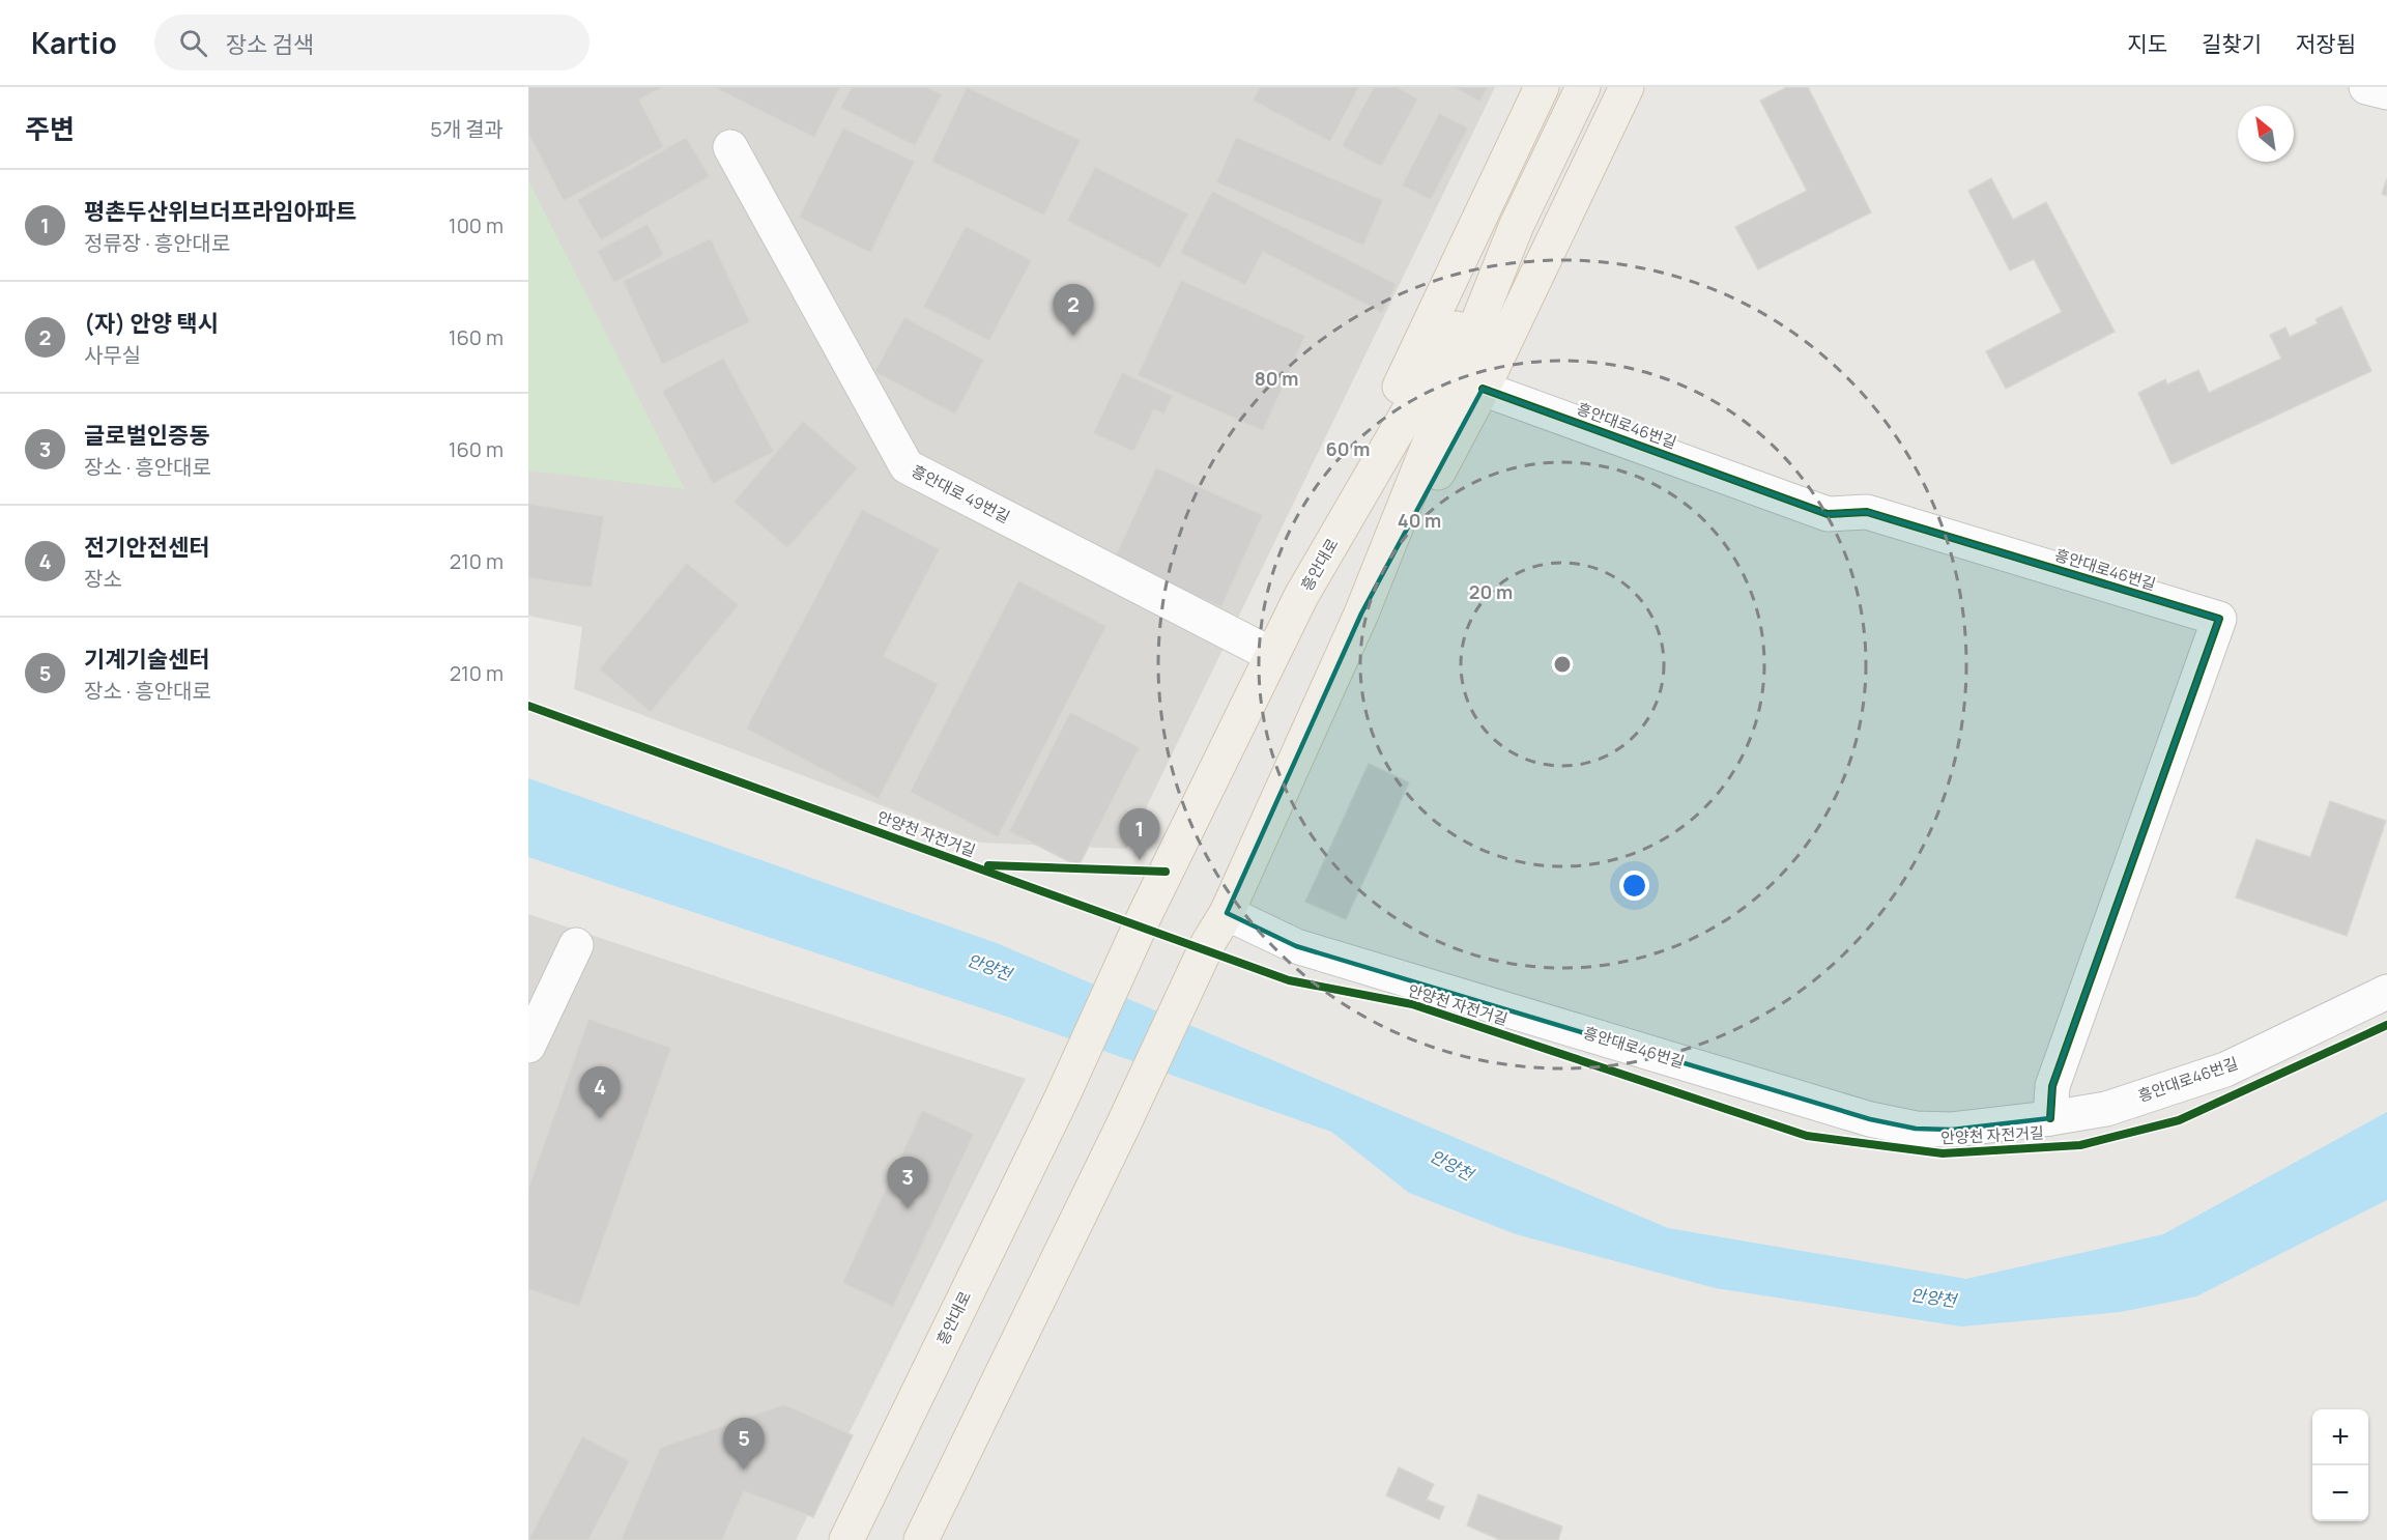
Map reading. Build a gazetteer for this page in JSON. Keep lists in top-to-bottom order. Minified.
{"streets":{"main road":["흥안대로"],"street":["흥안대로46번길","흥안대로 49번길"],"cycle path":["안양천 자전거길"]},"crossings":[["흥안대로46번길","흥안대로"],["흥안대로 49번길","흥안대로"]],"water":["안양천"],"north":"top left","page":{"header":"Kartio","search":"장소 검색","nav":["지도","길찾기","저장됨"],"heading":["주변","5개 결과"],"list":[{"mark":"1","name":"평촌두산위브더프라임아파트","note":"정류장 · 흥안대로","value":"100 m"},{"mark":"2","name":"(자) 안양 택시","note":"사무실","value":"160 m"},{"mark":"3","name":"글로벌인증동","note":"장소 · 흥안대로","value":"160 m"},{"mark":"4","name":"전기안전센터","note":"장소","value":"210 m"},{"mark":"5","name":"기계기술센터","note":"장소 · 흥안대로","value":"210 m"}],"pins":["2","1","4","3","5"],"map_buttons":["+","−"]},"rings":["80 m","60 m","40 m","20 m"]}
